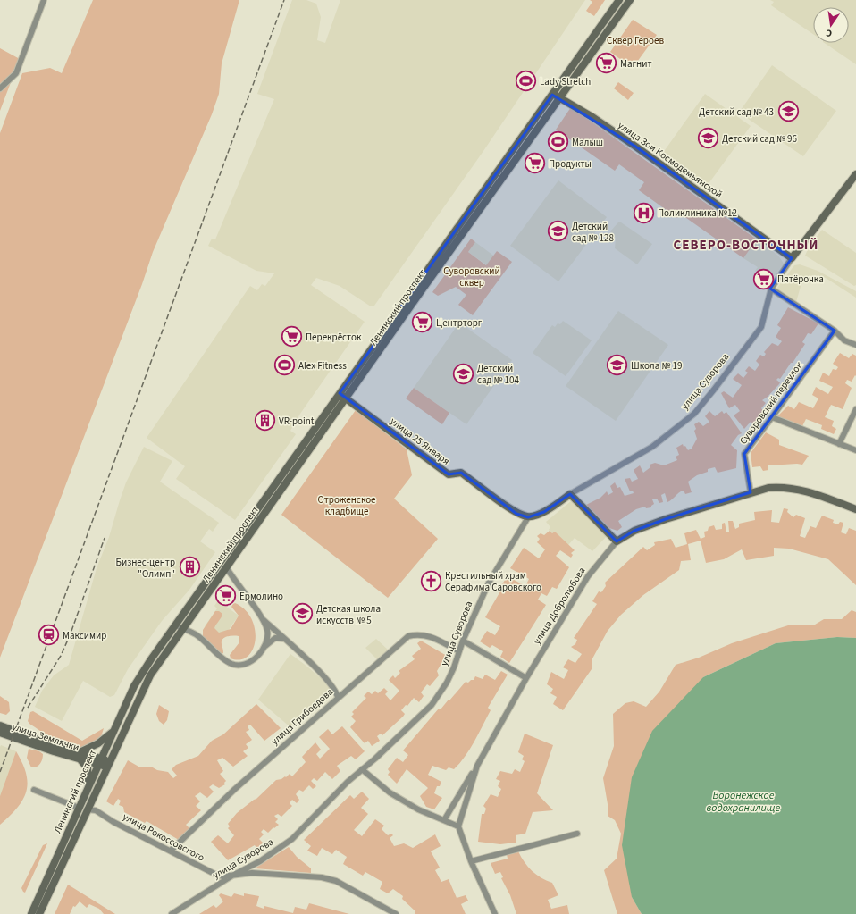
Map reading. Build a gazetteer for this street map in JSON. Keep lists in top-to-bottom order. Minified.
{"streets":{"main road":["улица Зои Космодемьянской","Ленинский проспект","улица Суворова","улица 25 Января","улица Добролюбова","улица Землячки"],"street":["Суворовский переулок","улица Грибоедова","улица Рокоссовского"]},"crossings":[["улица Зои Космодемьянской","Ленинский проспект"],["улица Зои Космодемьянской","улица Суворова"],["Ленинский проспект","улица 25 Января"],["Ленинский проспект","улица Землячки"],["Ленинский проспект","улица Рокоссовского"],["улица Суворова","улица 25 Января"],["улица Суворова","улица Грибоедова"],["улица Суворова","улица Рокоссовского"],["Суворовский переулок","улица Добролюбова"],["улица Грибоедова","улица Рокоссовского"]],"districts":["СЕВЕРО-ВОСТОЧНЫЙ"],"water":["Воронежское водохранилище"],"parks":["Сквер Героев","Суворовский сквер","Отроженское кладбище"],"places":{"supermarket":["Магнит","Продукты","Пятёрочка","Центрторг","Перекрёсток","Ермолино"],"sports":["Lady Stretch","Малыш","Alex Fitness"],"school or university":["Детский сад № 43","Детский сад № 96","Детский сад № 128","Школа № 19","Детский сад № 104","Детская школа искусств № 5"],"hospital":["Поликлиника №12"],"building":["VR-point","Бизнес-центр \"Олимп\""],"church":["Крестильный храм Серафима Саровского"],"station":["Максимир"]},"north":"bottom"}
